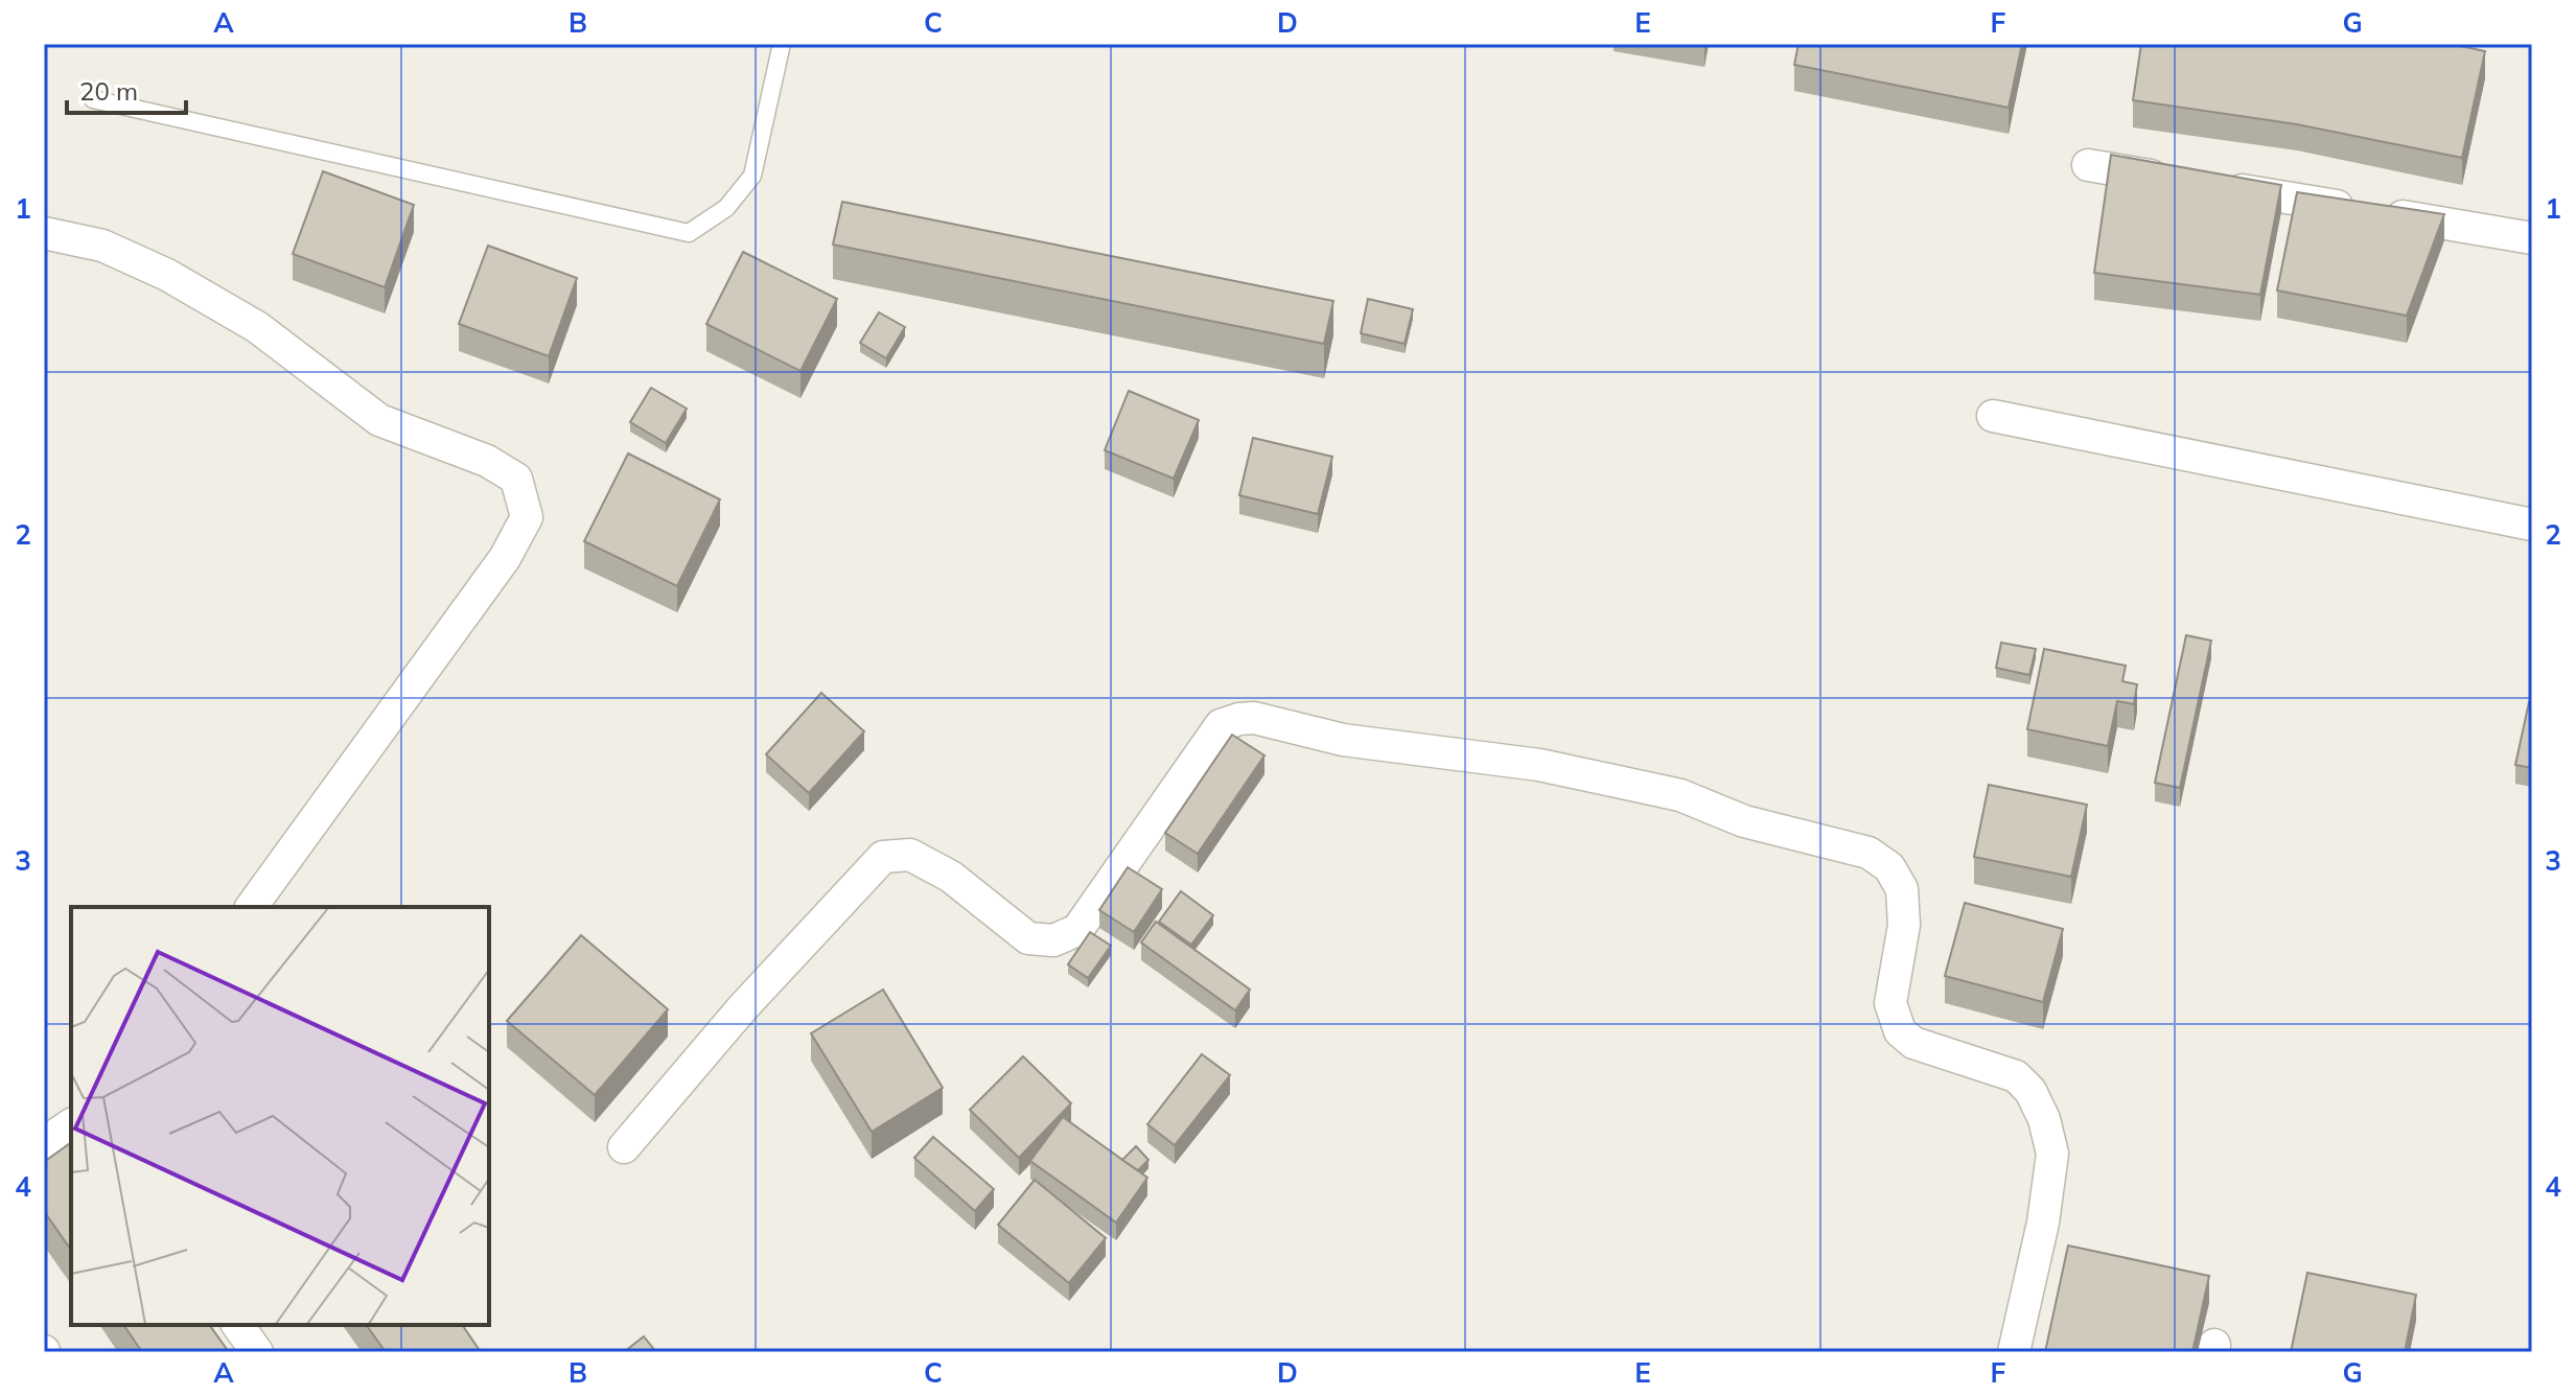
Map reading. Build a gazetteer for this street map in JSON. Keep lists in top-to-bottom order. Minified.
{"scale_bar":"20 m","grid":{"columns":["A","B","C","D","E","F","G"],"rows":["1","2","3","4"]}}
